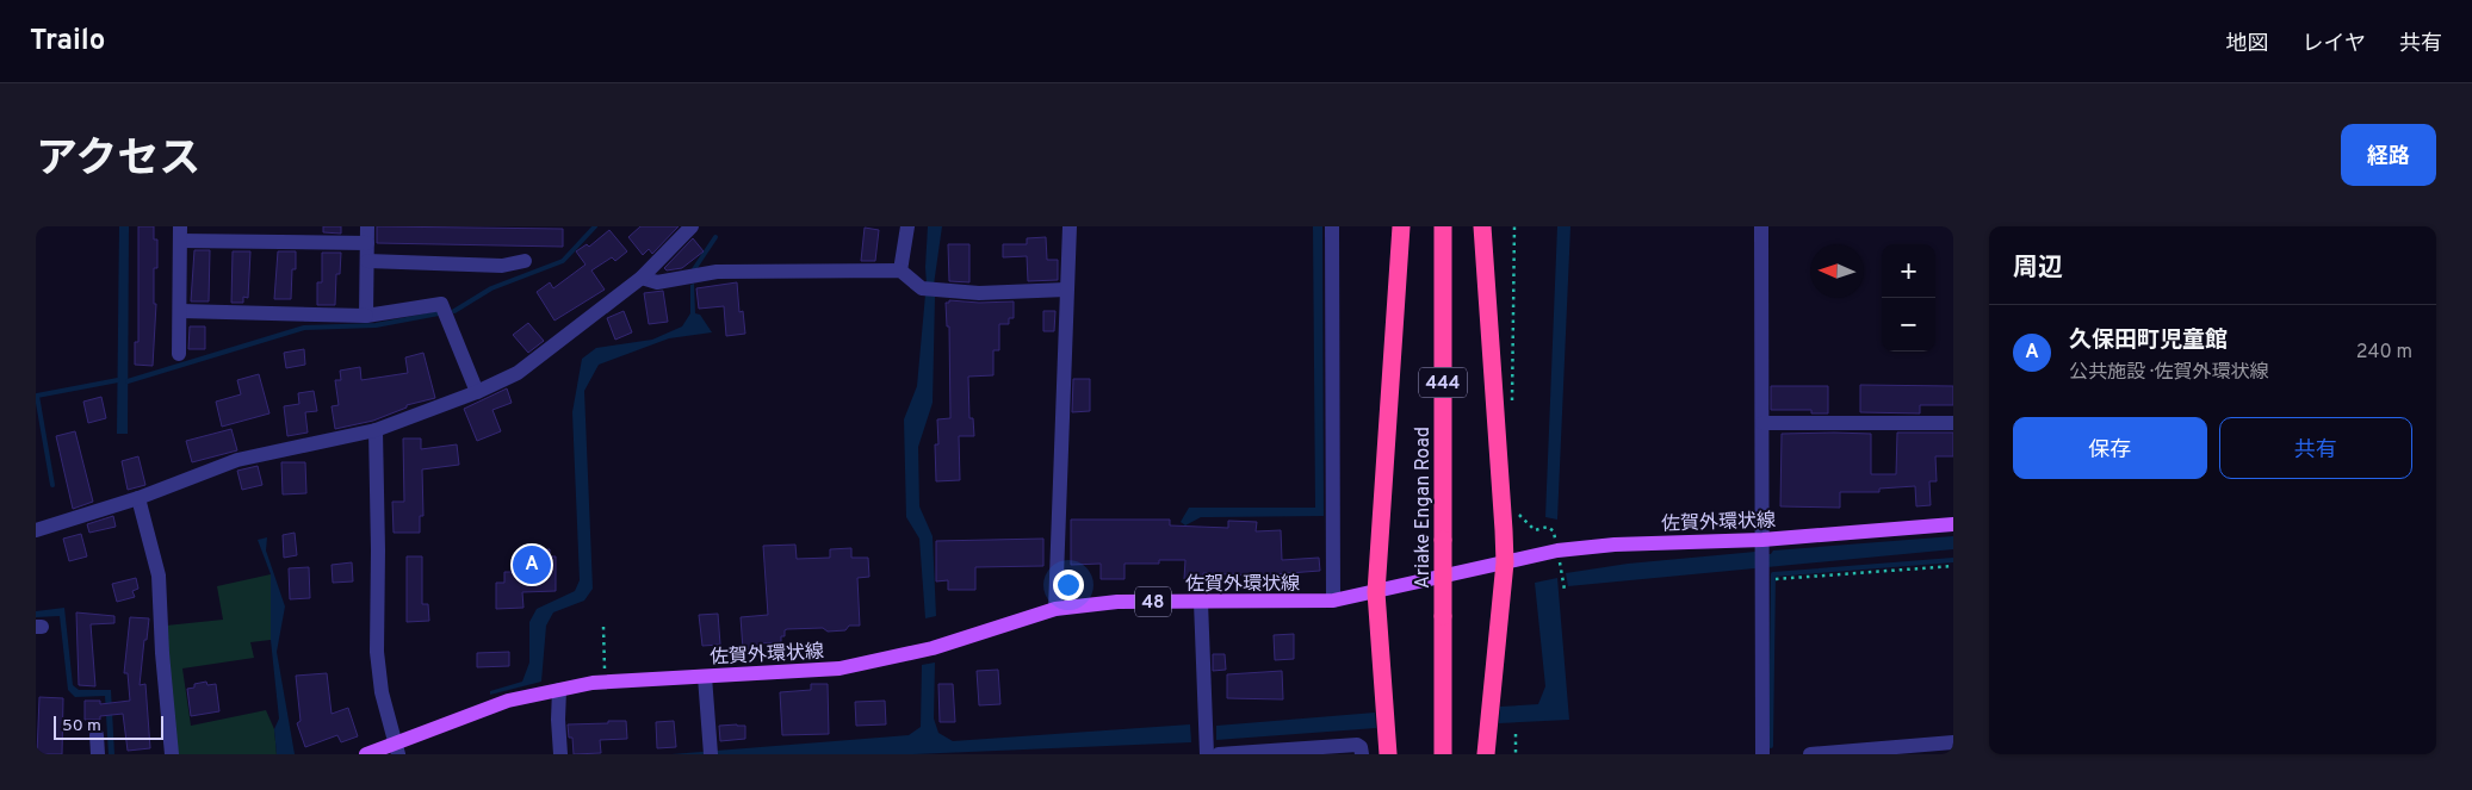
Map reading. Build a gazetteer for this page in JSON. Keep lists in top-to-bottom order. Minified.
{"streets":{"highway":["444","Ariake Engan Road"],"main road":["佐賀外環状線","48"]},"scale_bar":"50 m","north":"left","page":{"header":"Trailo","nav":["地図","レイヤ","共有"],"title":"アクセス","buttons":["経路",["保存","共有"]],"heading":"周辺","map_buttons":["+","−"],"list":[{"mark":"A","name":"久保田町児童館","note":"公共施設 · 佐賀外環状線","value":"240 m"}],"pins":"A","scale":"50 m"}}
